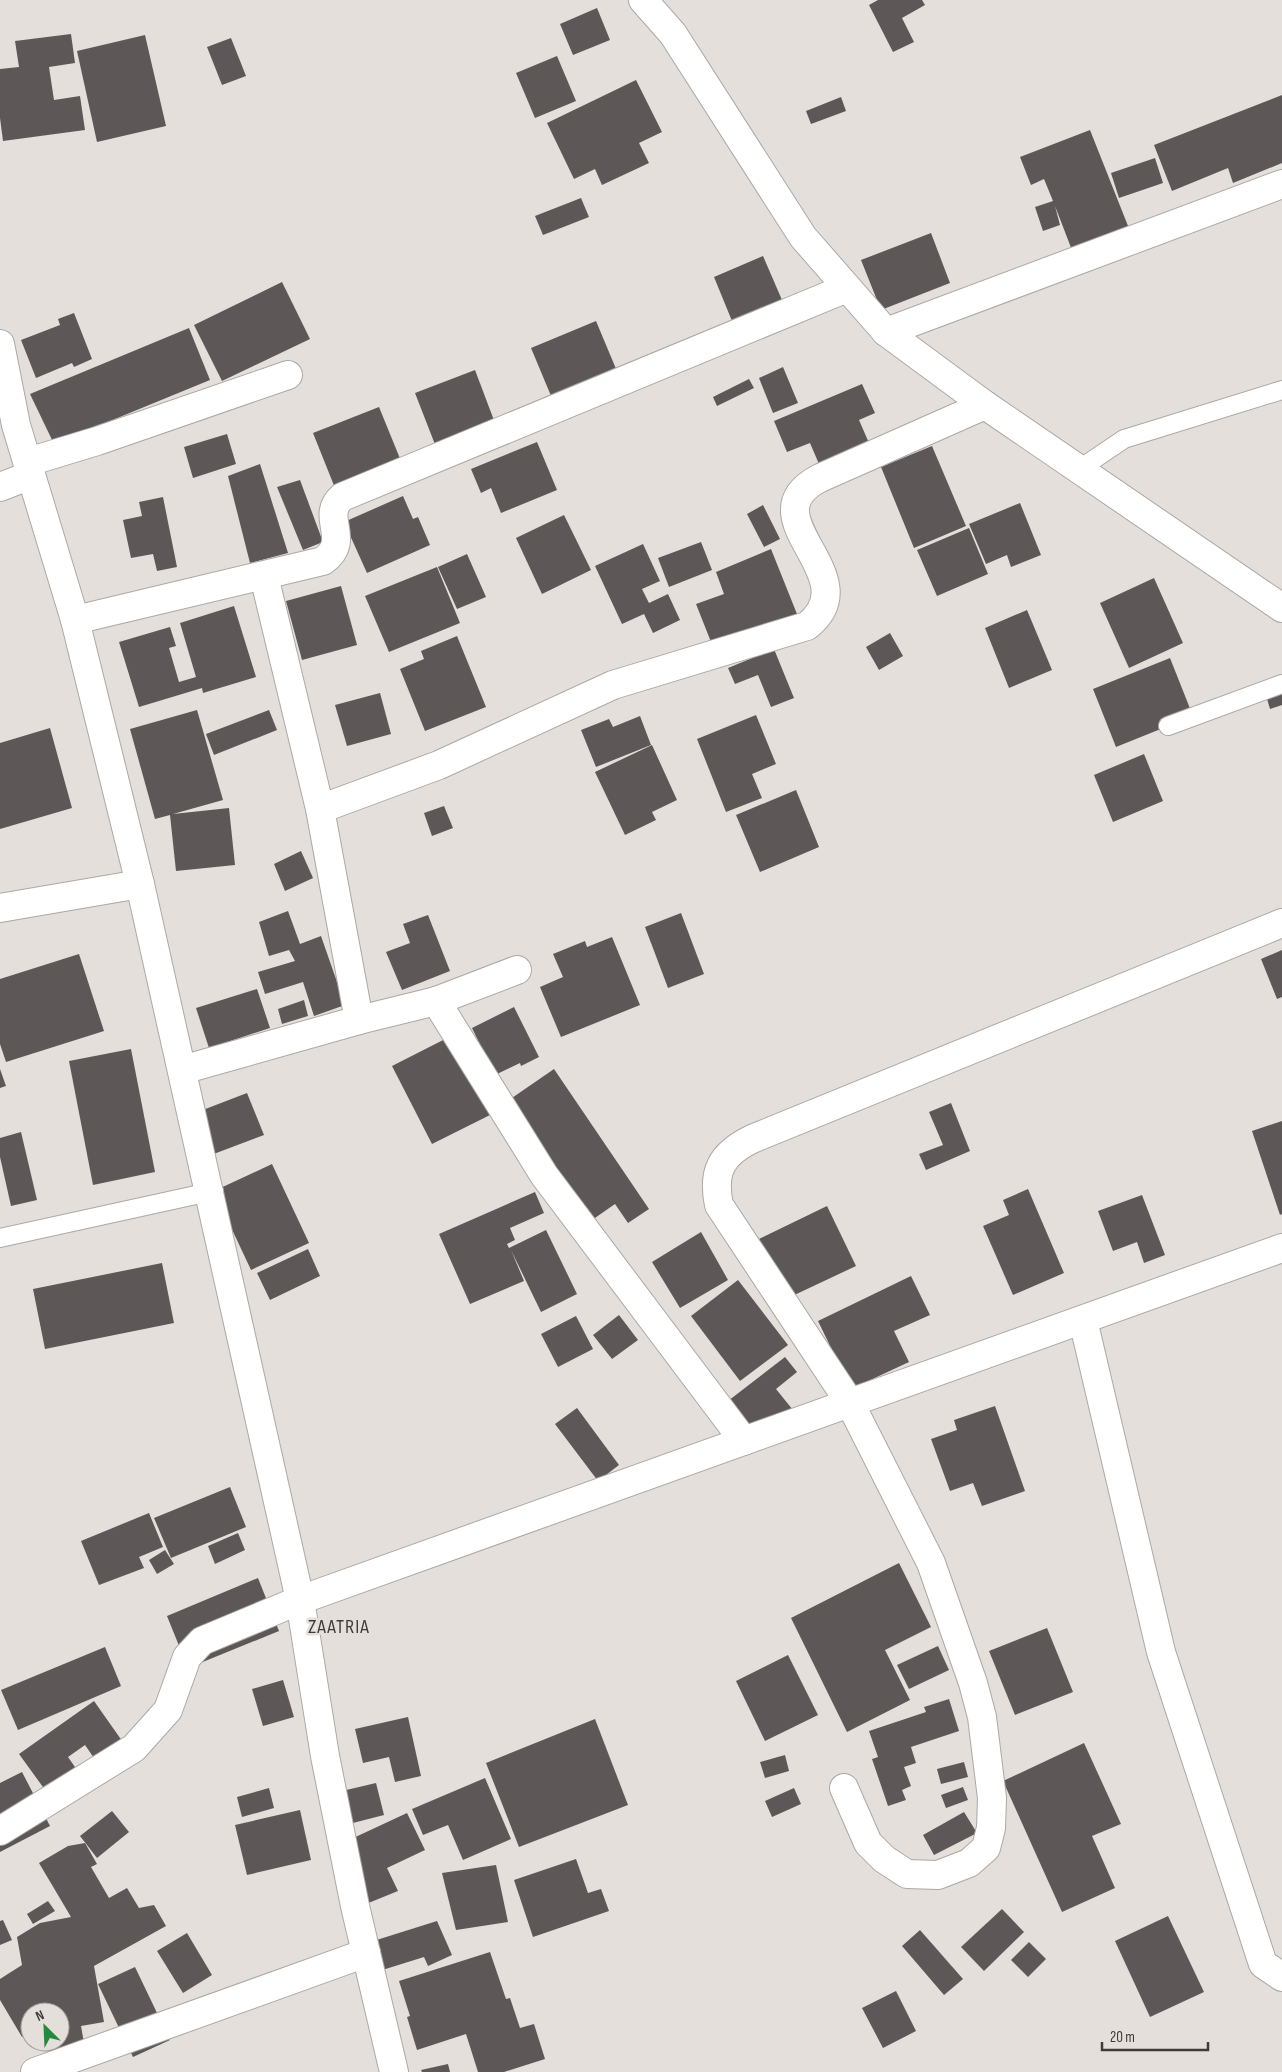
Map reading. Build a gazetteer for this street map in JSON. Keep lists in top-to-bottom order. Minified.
{"districts":["ZAATRIA"],"scale_bar":"20 m","north":"top left"}
